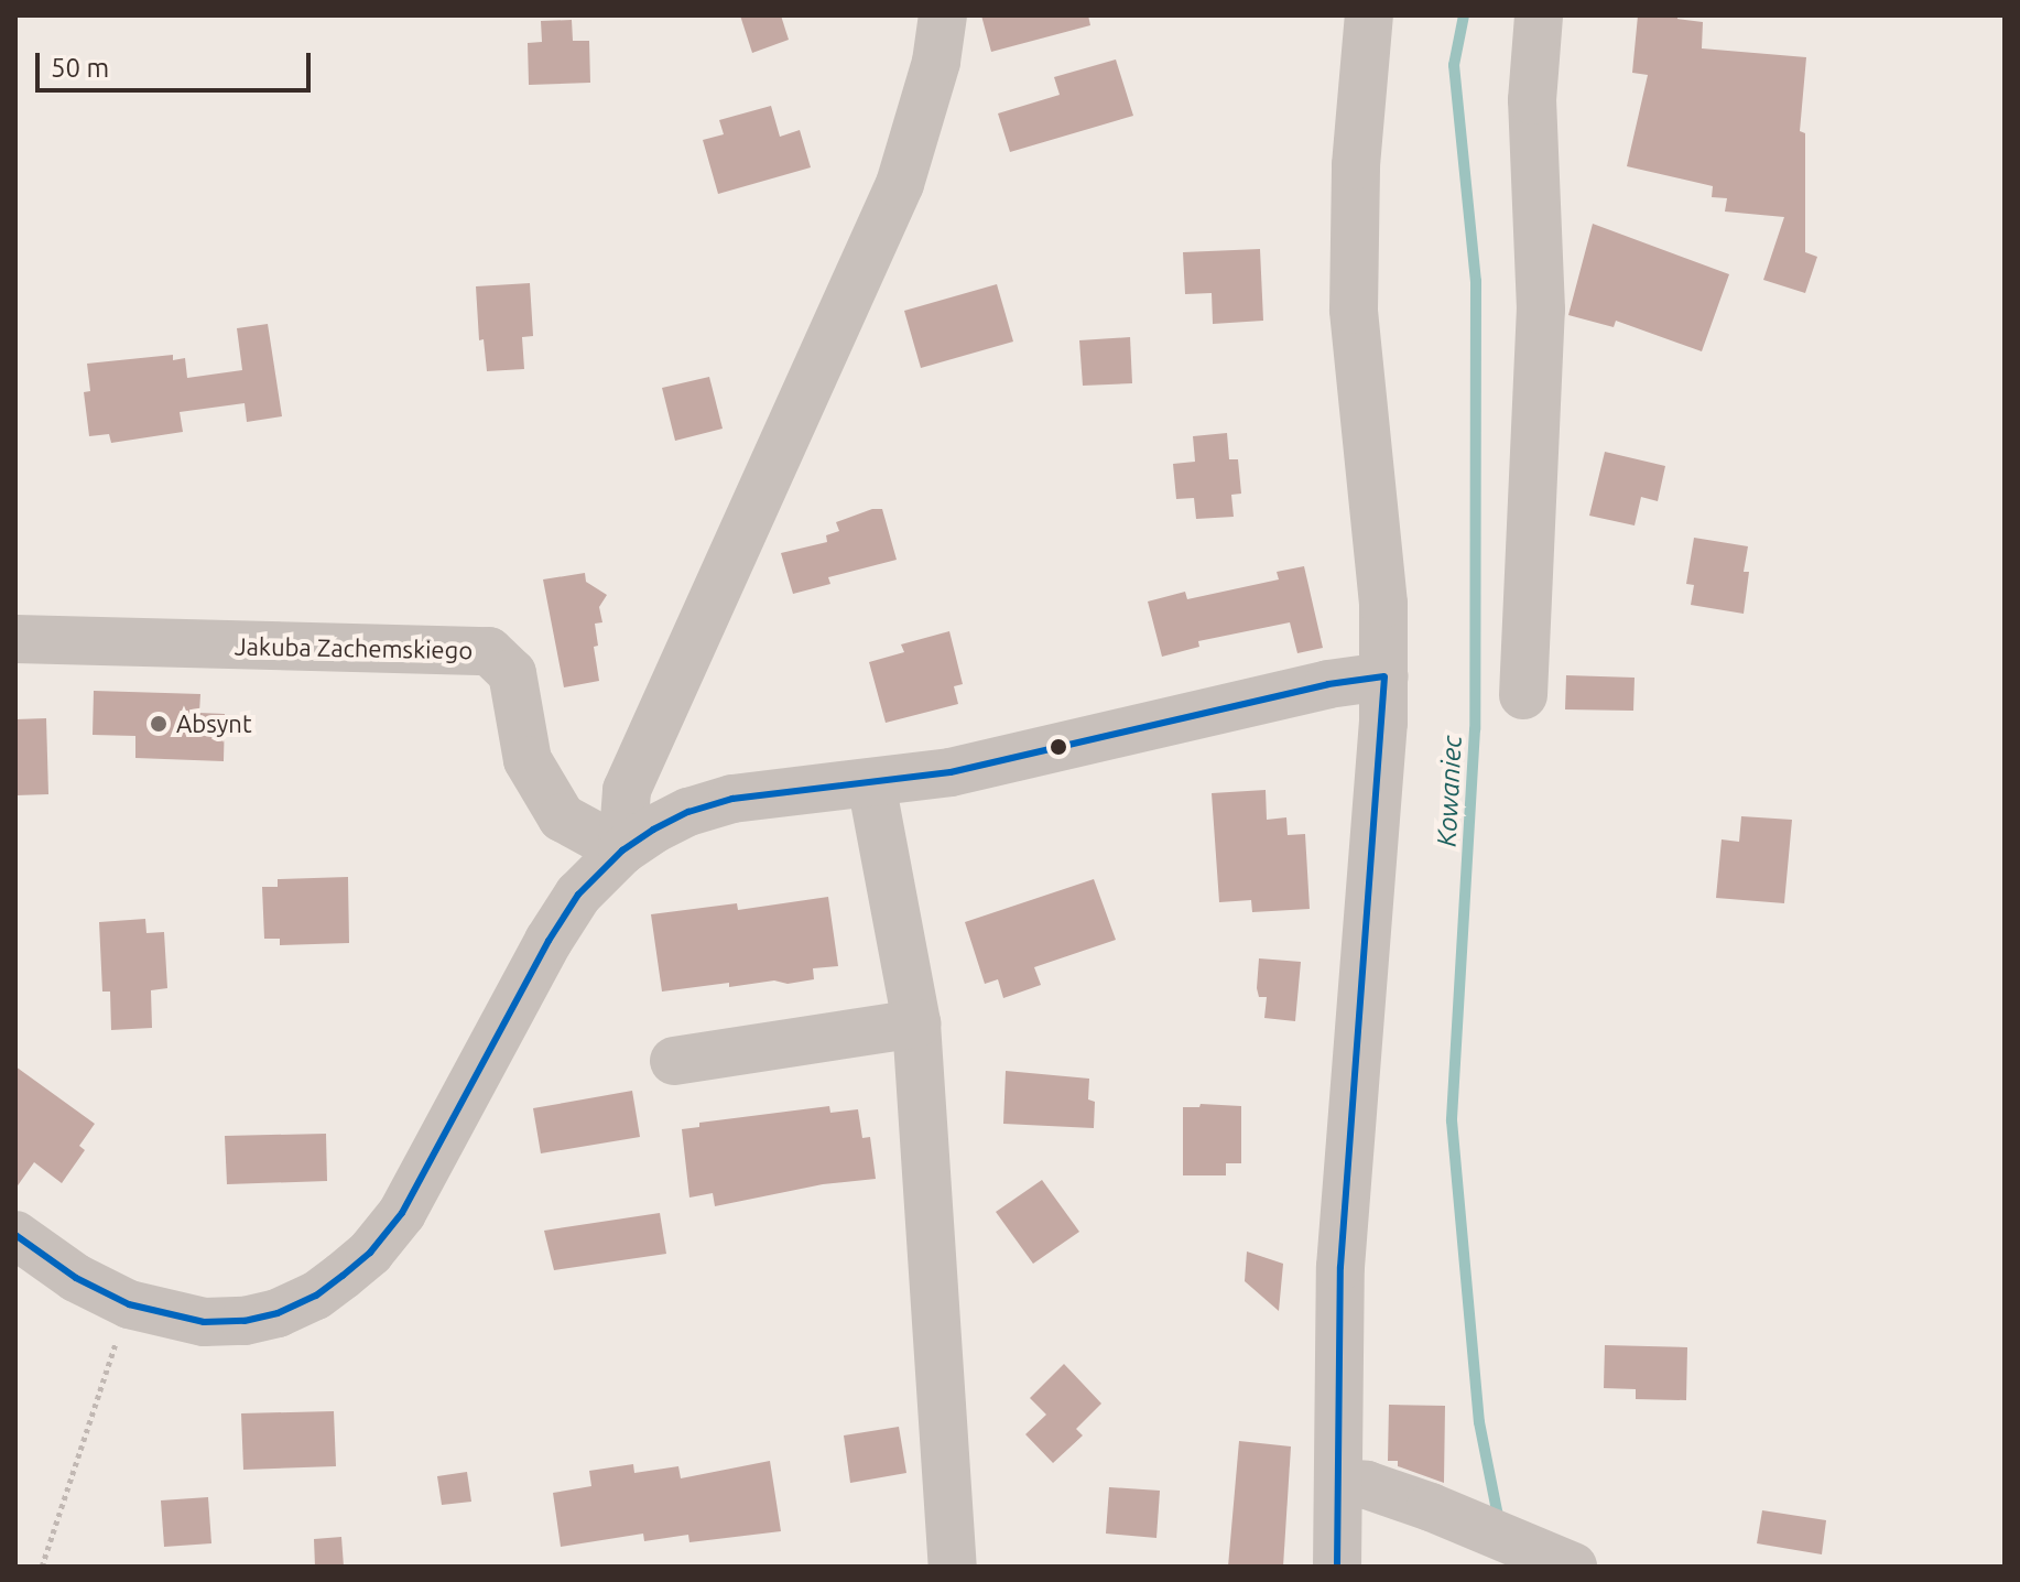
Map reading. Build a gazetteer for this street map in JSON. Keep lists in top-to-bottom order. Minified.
{"streets":{"street":["Jakuba Zachemskiego"]},"water":["Kowaniec"],"places":["Absynt"],"scale_bar":"50 m"}
